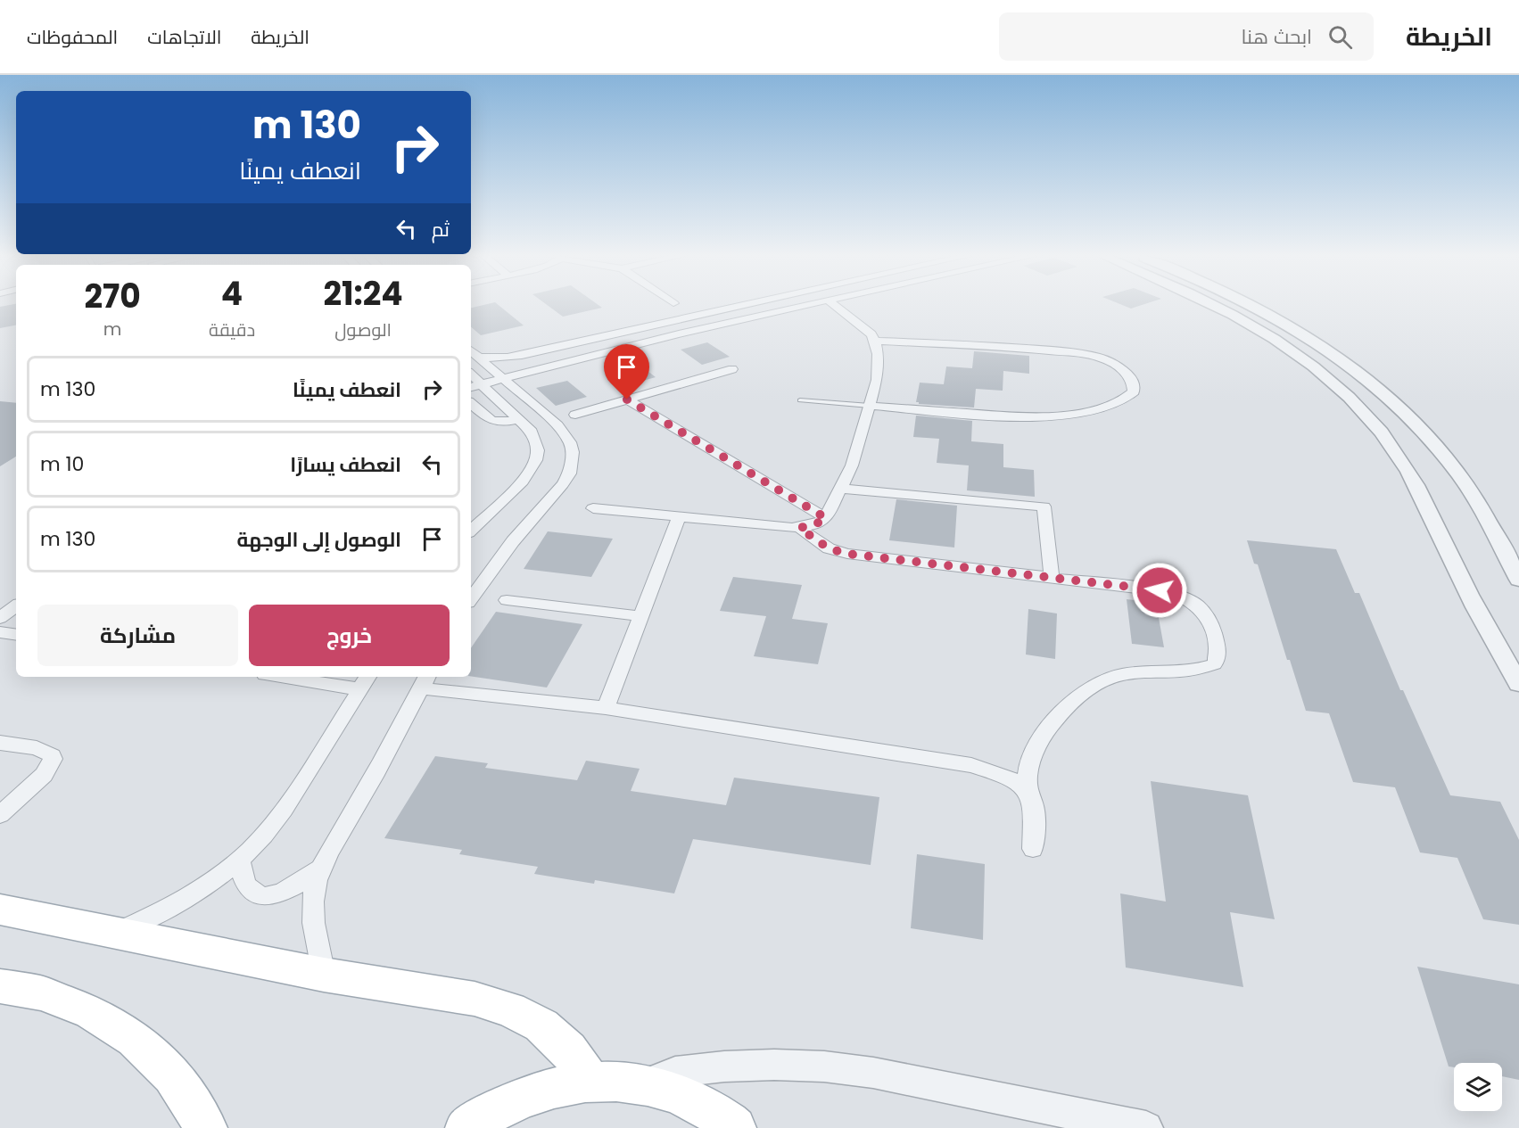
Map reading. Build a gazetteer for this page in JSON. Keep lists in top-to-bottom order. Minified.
{"page":{"header":"الخريطة","search":"ابحث هنا","nav":["الخريطة","الاتجاهات","المحفوظات"],"turn":["130 m","انعطف يمينًا"],"then":"ثم","eta":["21:24","الوصول","4","دقيقة","270","m"],"list":[{"name":"انعطف يمينًا","value":"130 m"},{"name":"انعطف يسارًا","value":"10 m"},{"name":"الوصول إلى الوجهة","value":"130 m"}],"buttons":["خروج","مشاركة"]}}
